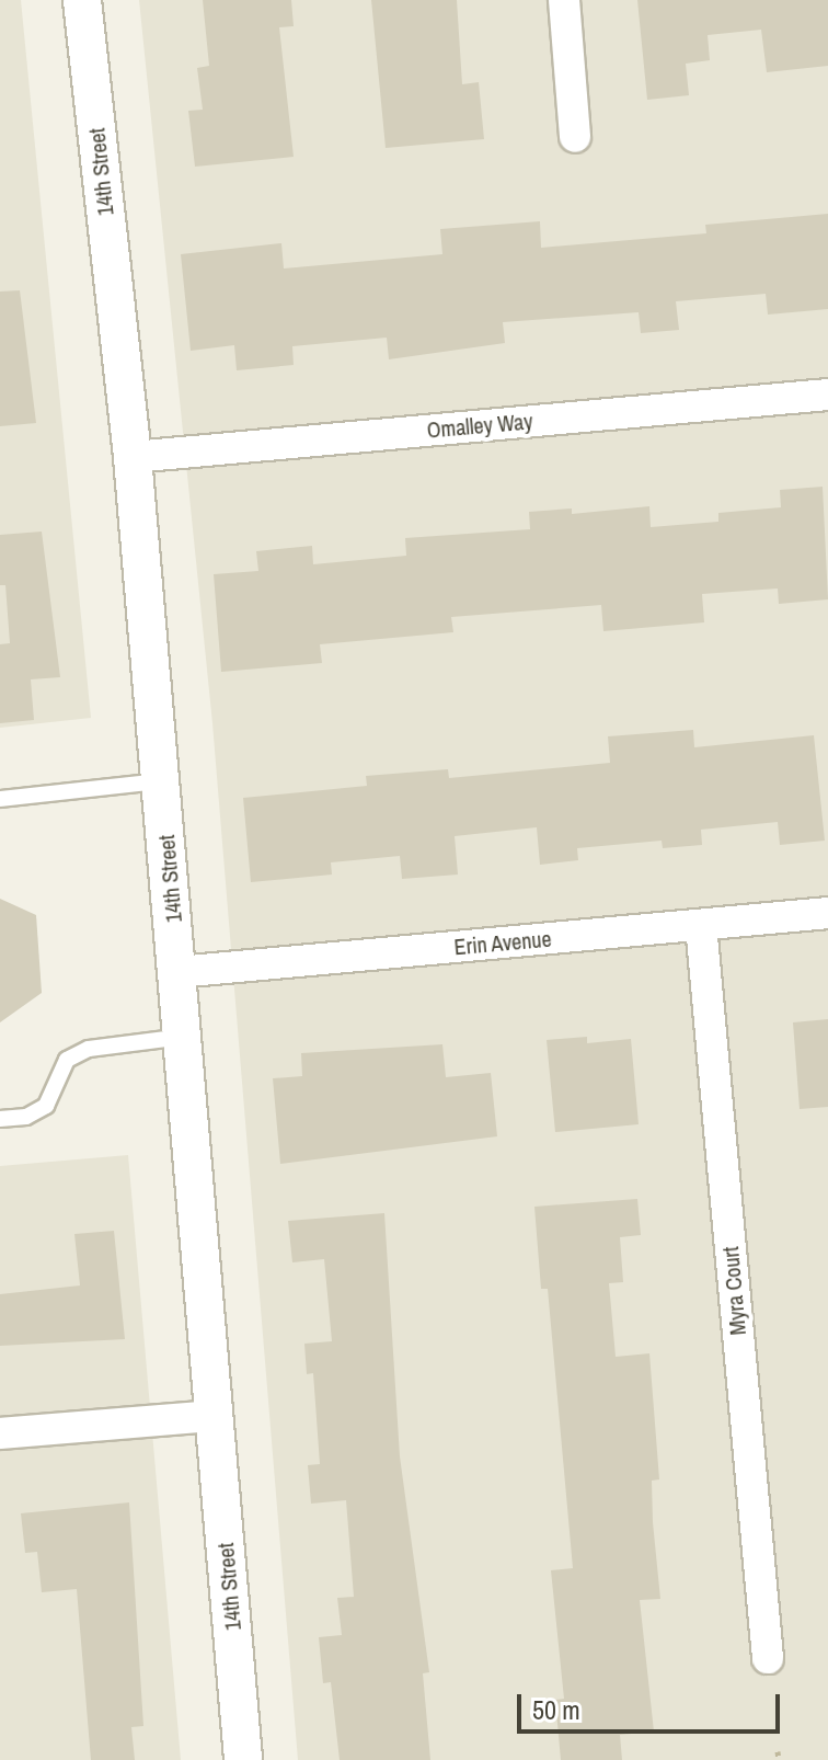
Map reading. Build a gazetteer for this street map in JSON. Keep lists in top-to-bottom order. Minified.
{"streets":{"street":["14th Street","Omalley Way","Erin Avenue","Myra Court"]},"crossings":[["14th Street","Omalley Way"],["14th Street","Erin Avenue"],["Erin Avenue","Myra Court"]],"scale_bar":"50 m"}
